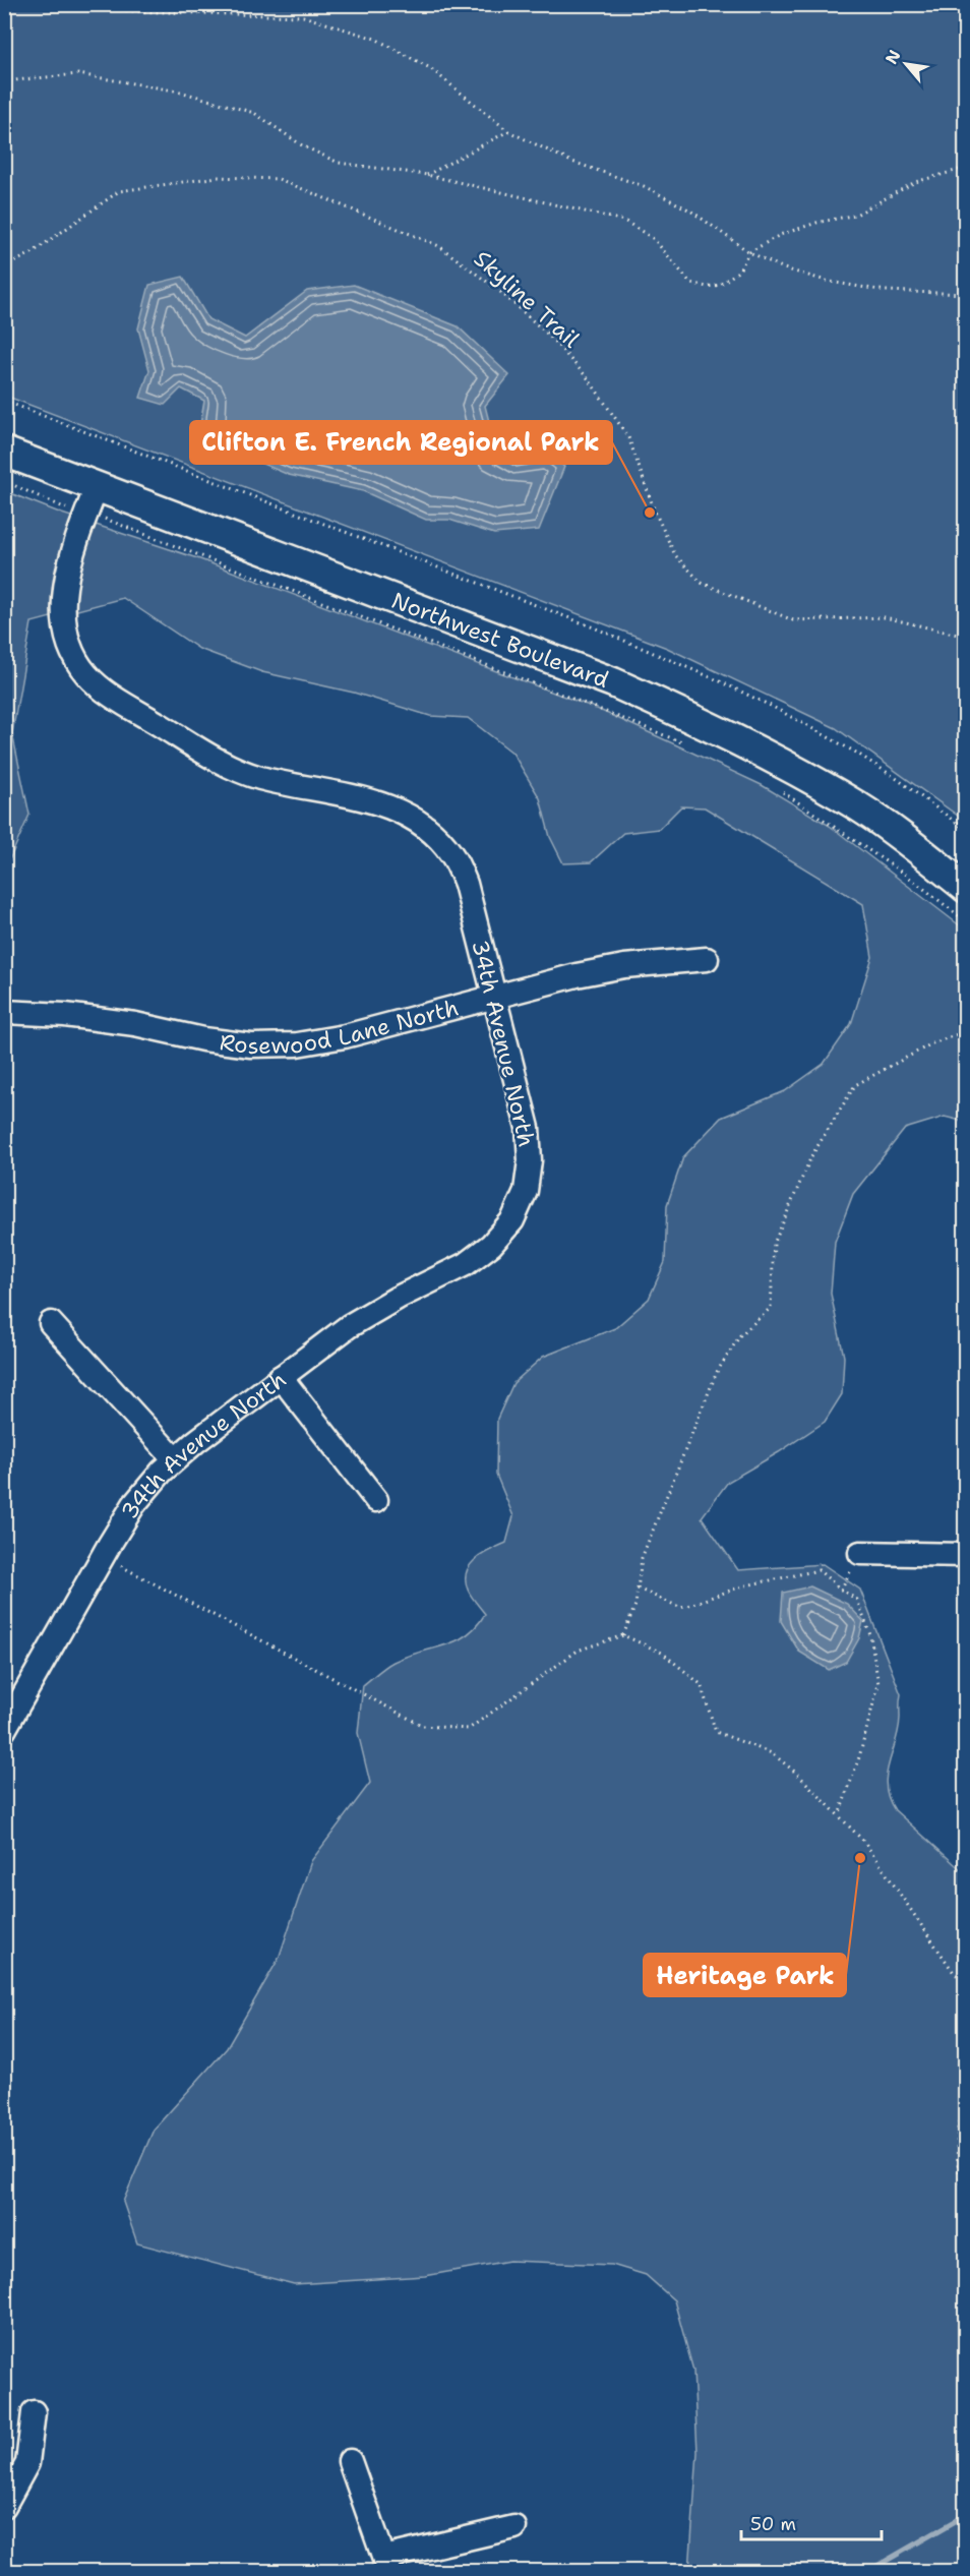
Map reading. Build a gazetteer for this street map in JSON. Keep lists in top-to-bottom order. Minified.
{"streets":{"main road":["Northwest Boulevard"],"street":["Rosewood Lane North","34th Avenue North"],"path":["Skyline Trail"]},"crossings":[["Northwest Boulevard","34th Avenue North"],["Rosewood Lane North","34th Avenue North"]],"places":["Clifton E. French Regional Park","Heritage Park"],"scale_bar":"50 m","north":"top left"}
